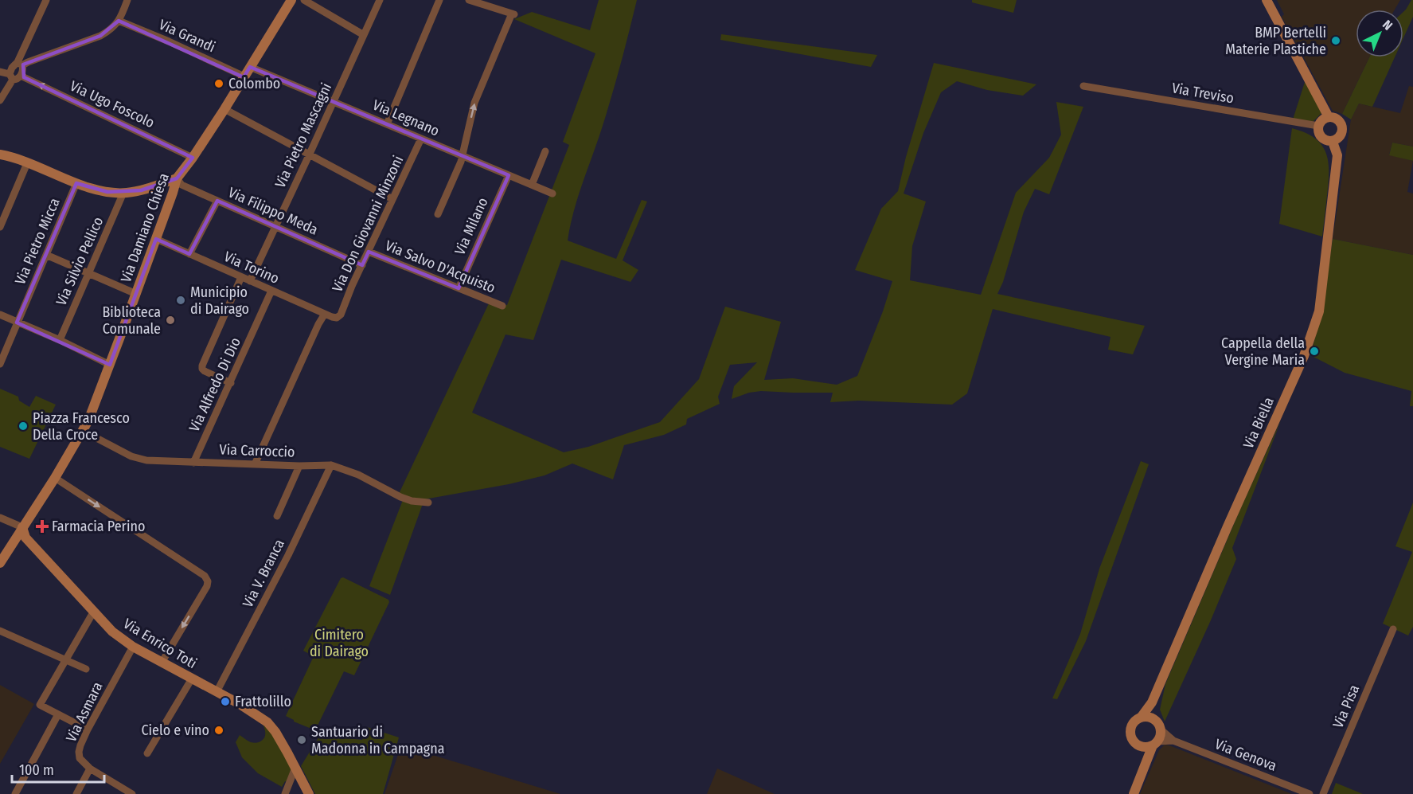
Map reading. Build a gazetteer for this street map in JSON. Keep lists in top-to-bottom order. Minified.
{"streets":{"street":["Via Grandi","Via Treviso","Via Ugo Foscolo","Via Legnano","Via Pietro Mascagni","Via Filippo Meda","Via Don Giovanni Minzoni","Via Milano","Via Damiano Chiesa","Via Pietro Micca","Via Silvio Pellico","Via Salvo D'Acquisto","Via Torino","Via Alfredo Di Dio","Via Biella","Via Carroccio","Via V. Branca","Via Enrico Toti","Via Pisa","Via Asmara","Via Genova"]},"crossings":[["Via Grandi","Via Damiano Chiesa"],["Via Treviso","Via Biella"],["Via Ugo Foscolo","Via Damiano Chiesa"],["Via Legnano","Via Pietro Mascagni"],["Via Legnano","Via Don Giovanni Minzoni"],["Via Legnano","Via Milano"],["Via Legnano","Via Damiano Chiesa"],["Via Pietro Mascagni","Via Filippo Meda"],["Via Pietro Mascagni","Via Torino"],["Via Filippo Meda","Via Don Giovanni Minzoni"],["Via Filippo Meda","Via Damiano Chiesa"],["Via Don Giovanni Minzoni","Via Salvo D'Acquisto"],["Via Don Giovanni Minzoni","Via Torino"],["Via Milano","Via Salvo D'Acquisto"],["Via Damiano Chiesa","Via Torino"],["Via Damiano Chiesa","Via Carroccio"],["Via Damiano Chiesa","Via Enrico Toti"],["Via Torino","Via Alfredo Di Dio"],["Via Alfredo Di Dio","Via Carroccio"],["Via Biella","Via Genova"],["Via Carroccio","Via V. Branca"],["Via V. Branca","Via Enrico Toti"],["Via Enrico Toti","Via Asmara"]],"one_way":["Via Ugo Foscolo"],"parks":["Cimitero di Dairago"],"places":{"other":["BMP Bertelli Materie Plastiche","Colombo","Municipio di Dairago","Biblioteca Comunale","Cappella della Vergine Maria","Piazza Francesco Della Croce","Frattolillo","Cielo e vino","Santuario di Madonna in Campagna"],"health":["Farmacia Perino"]},"scale_bar":"100 m","north":"top right"}
